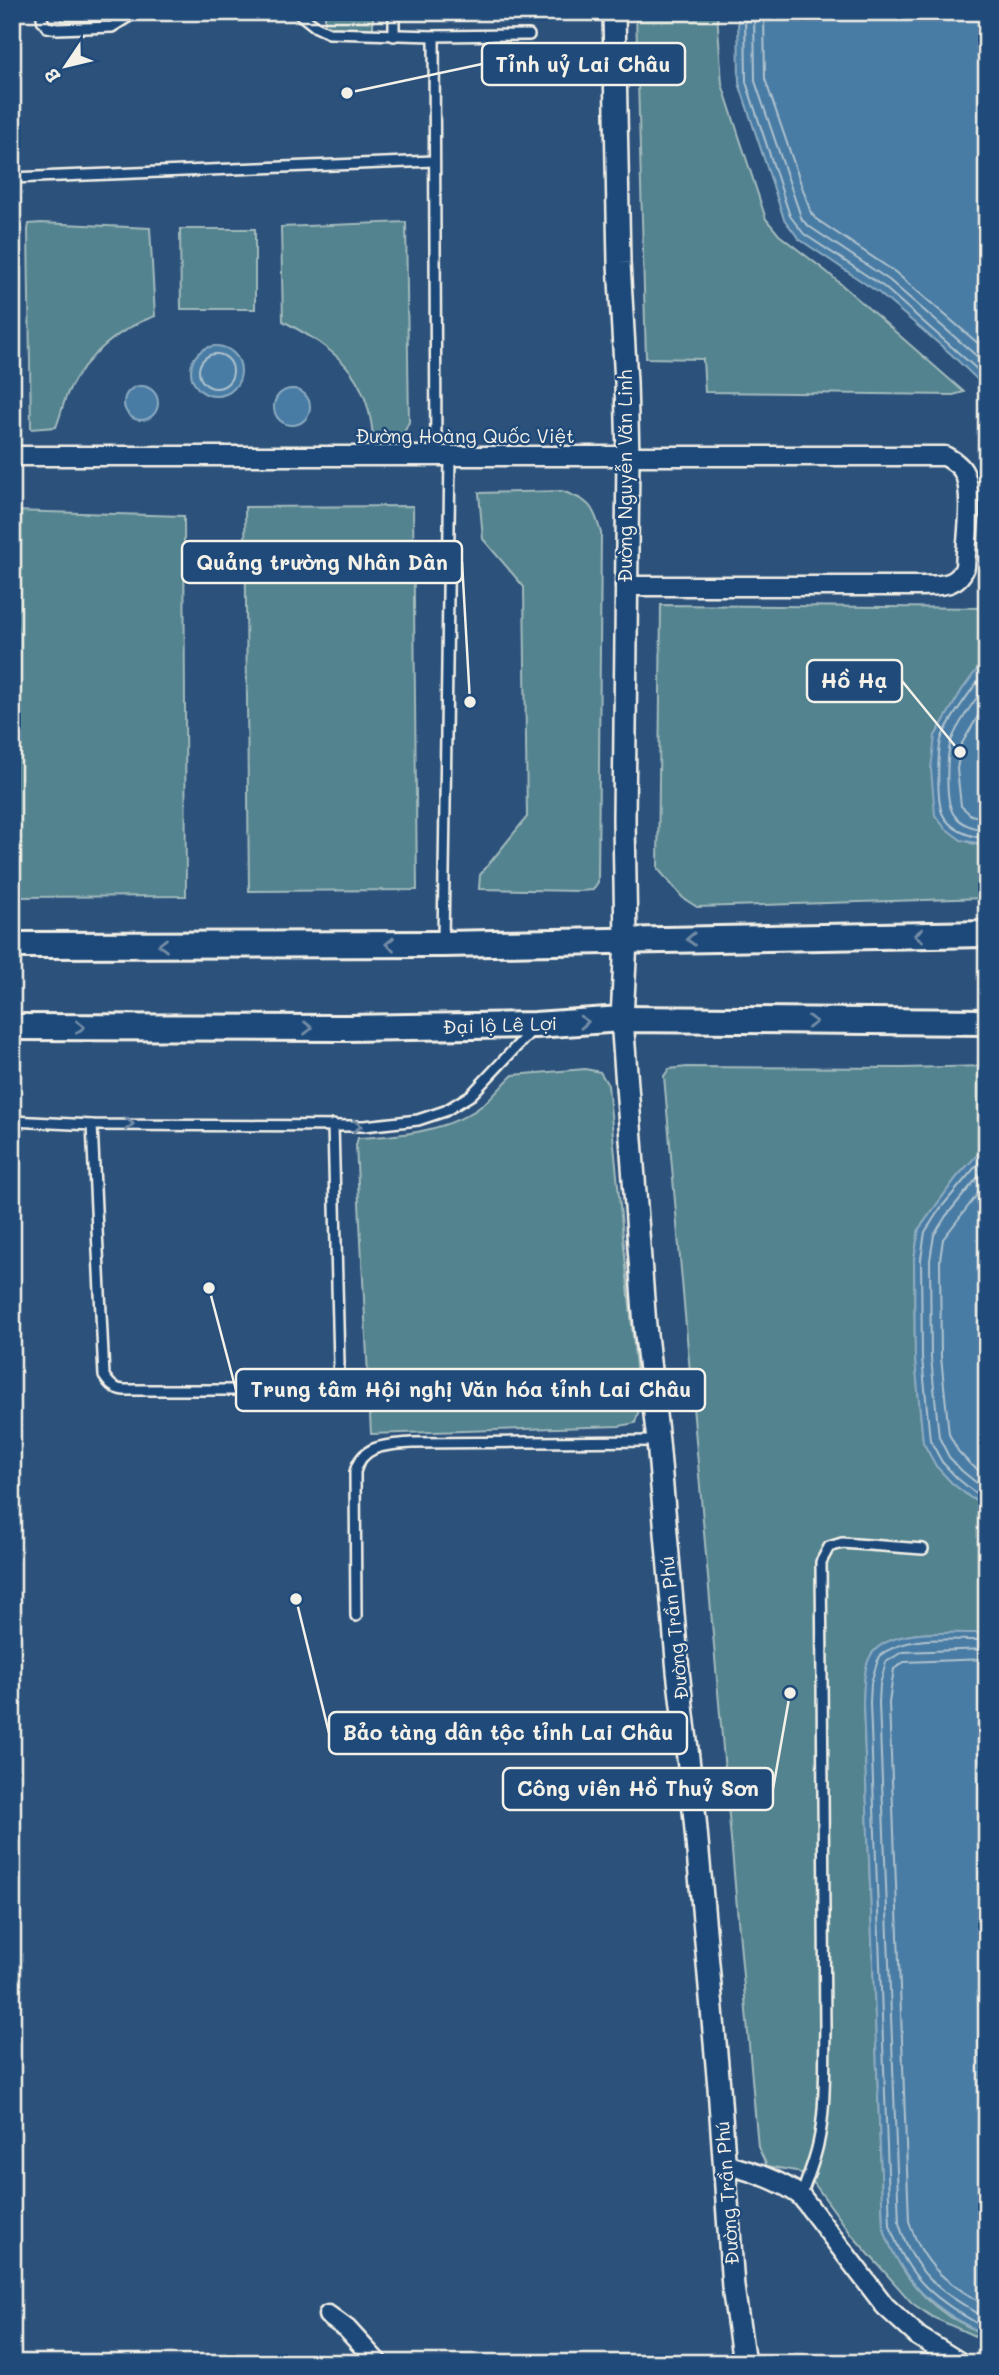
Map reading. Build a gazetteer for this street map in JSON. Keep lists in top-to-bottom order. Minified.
{"streets":{"main road":["Đại lộ Lê Lợi"],"street":["Đường Hoàng Quốc Việt","Đường Nguyễn Văn Linh","Đường Trần Phú"]},"crossings":[["Đường Hoàng Quốc Việt","Đường Nguyễn Văn Linh"],["Đường Nguyễn Văn Linh","Đại lộ Lê Lợi"],["Đường Nguyễn Văn Linh","Đường Trần Phú"],["Đại lộ Lê Lợi","Đường Trần Phú"]],"places":["Tỉnh uỷ Lai Châu","Quảng trường Nhân Dân","Hồ Hạ","Trung tâm Hội nghị Văn hóa tỉnh Lai Châu","Bảo tàng dân tộc tỉnh Lai Châu","Công viên Hồ Thuỷ Sơn"],"north":"bottom left"}
